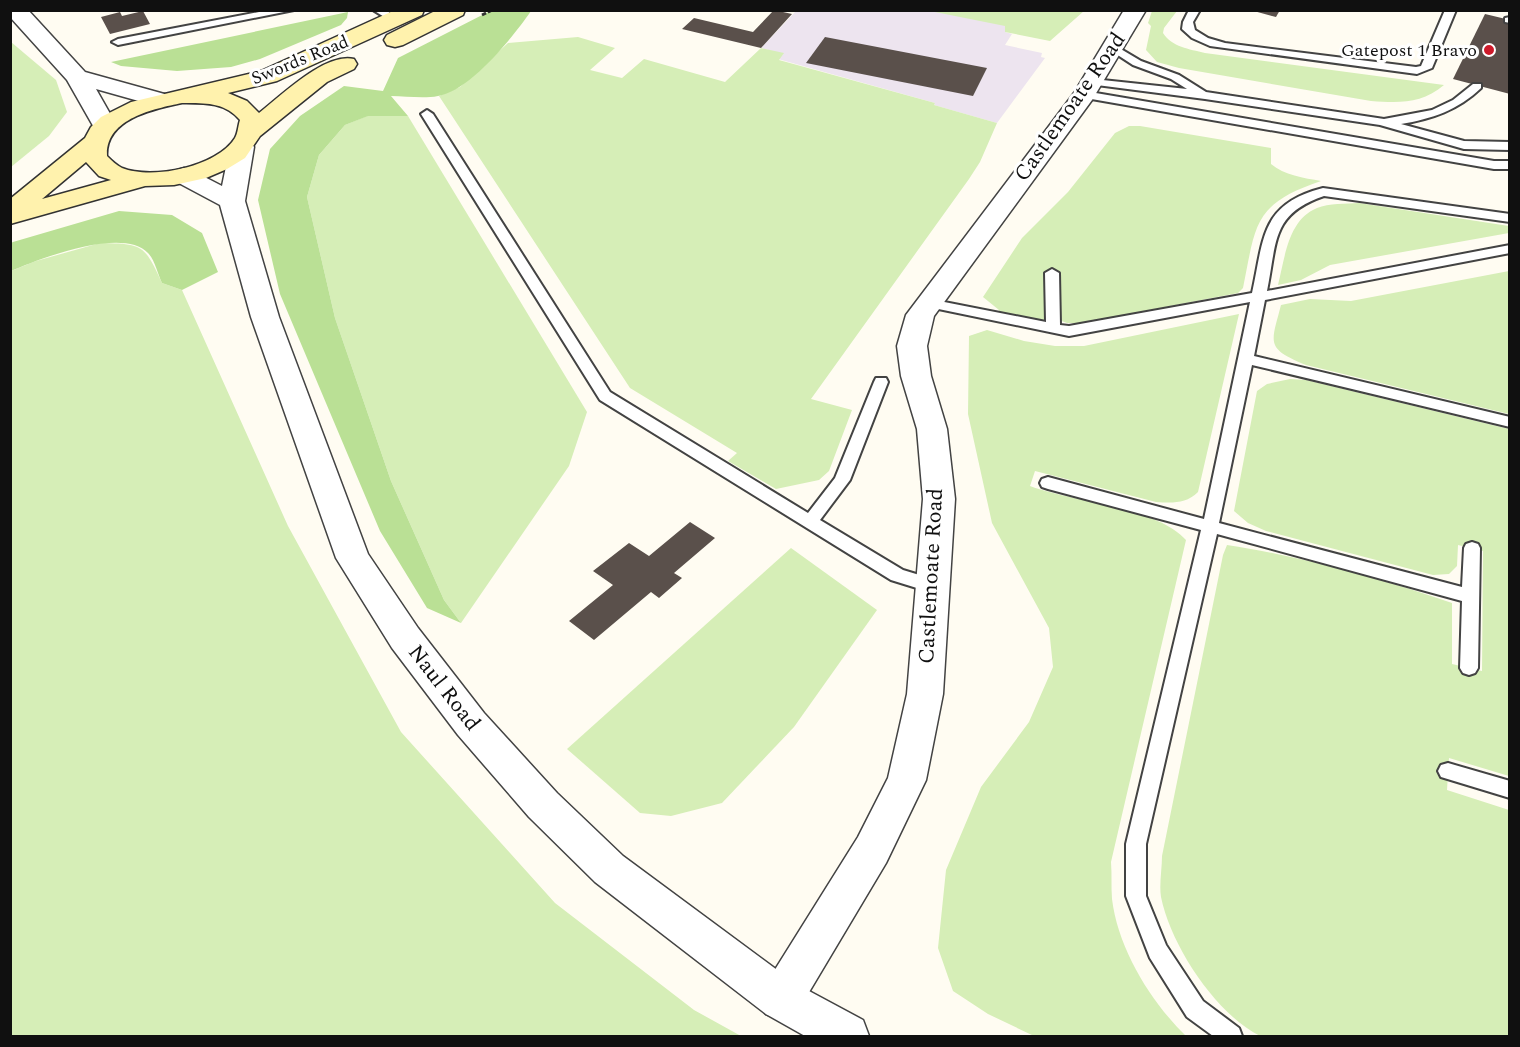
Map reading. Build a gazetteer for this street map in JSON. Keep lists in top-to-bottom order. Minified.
{"streets":{"main road":["Swords Road"],"street":["Castlemoate Road","Naul Road"]},"crossings":[["Swords Road","Naul Road"],["Castlemoate Road","Naul Road"]],"places":["Gatepost 1 Bravo"]}
